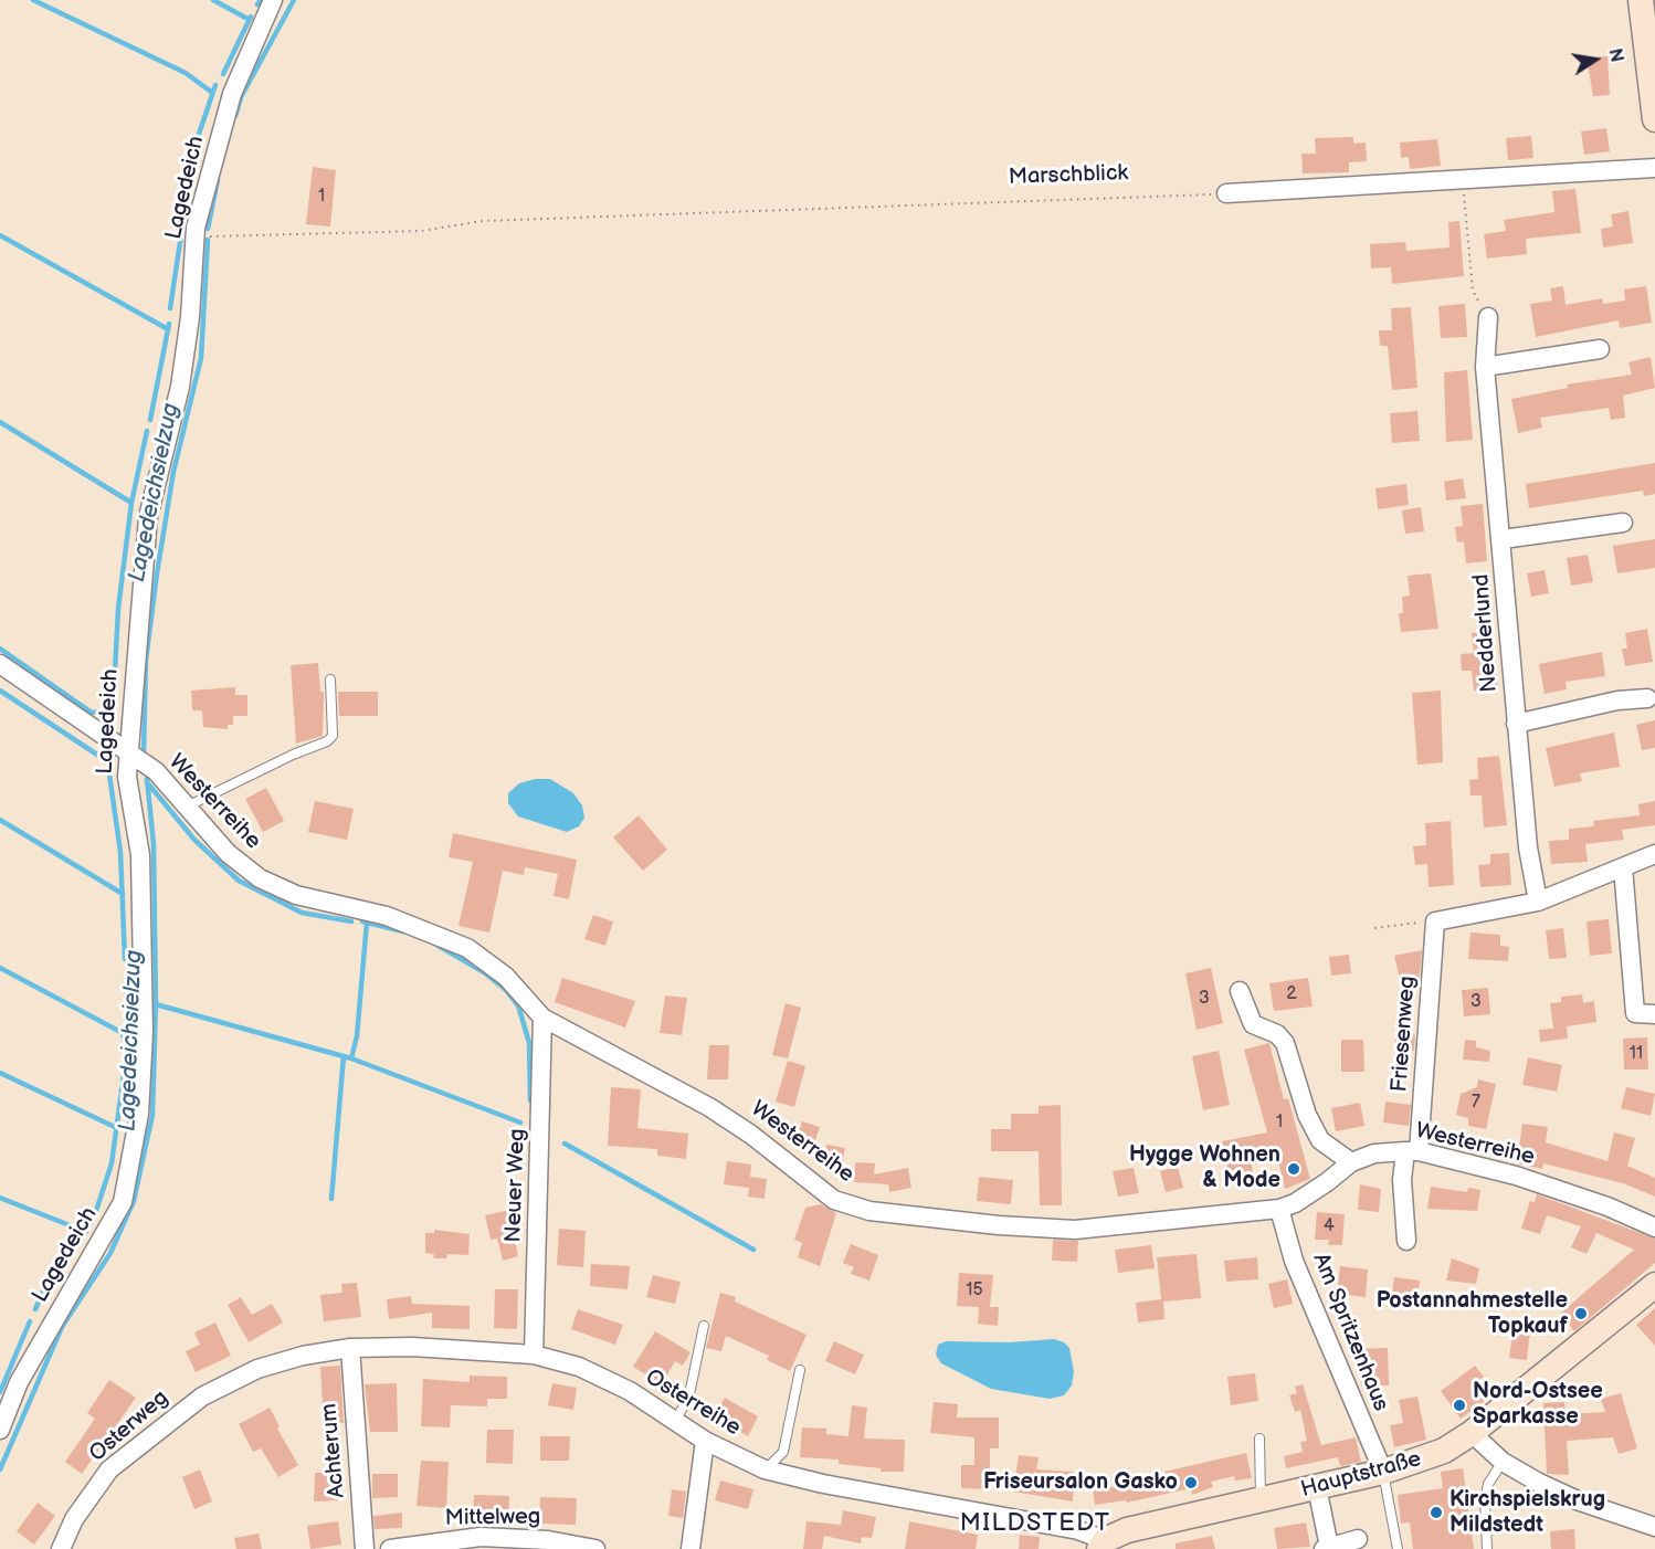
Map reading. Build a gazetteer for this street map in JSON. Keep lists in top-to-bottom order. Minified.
{"streets":{"street":["Lagedeich","Nedderlund","Westerreihe","Friesenweg","Neuer Weg","Am Spritzenhaus","Osterreihe","Osterweg","Achterum","Hauptstraße","Mittelweg"],"path":["Marschblick"]},"crossings":[["Marschblick","Lagedeich"],["Lagedeich","Westerreihe"],["Westerreihe","Friesenweg"],["Westerreihe","Neuer Weg"],["Westerreihe","Am Spritzenhaus"],["Neuer Weg","Osterreihe"],["Am Spritzenhaus","Hauptstraße"],["Osterreihe","Osterweg"],["Osterreihe","Achterum"],["Osterreihe","Hauptstraße"]],"districts":["MILDSTEDT"],"water":["Lagedeichsielzug"],"places":["Hygge Wohnen & Mode","Postannahmestelle Topkauf","Nord-Ostsee Sparkasse","Friseursalon Gasko","Kirchspielskrug Mildstedt"],"house_numbers":["1","2","3","3","11","7","1","4","15"],"north":"right"}
